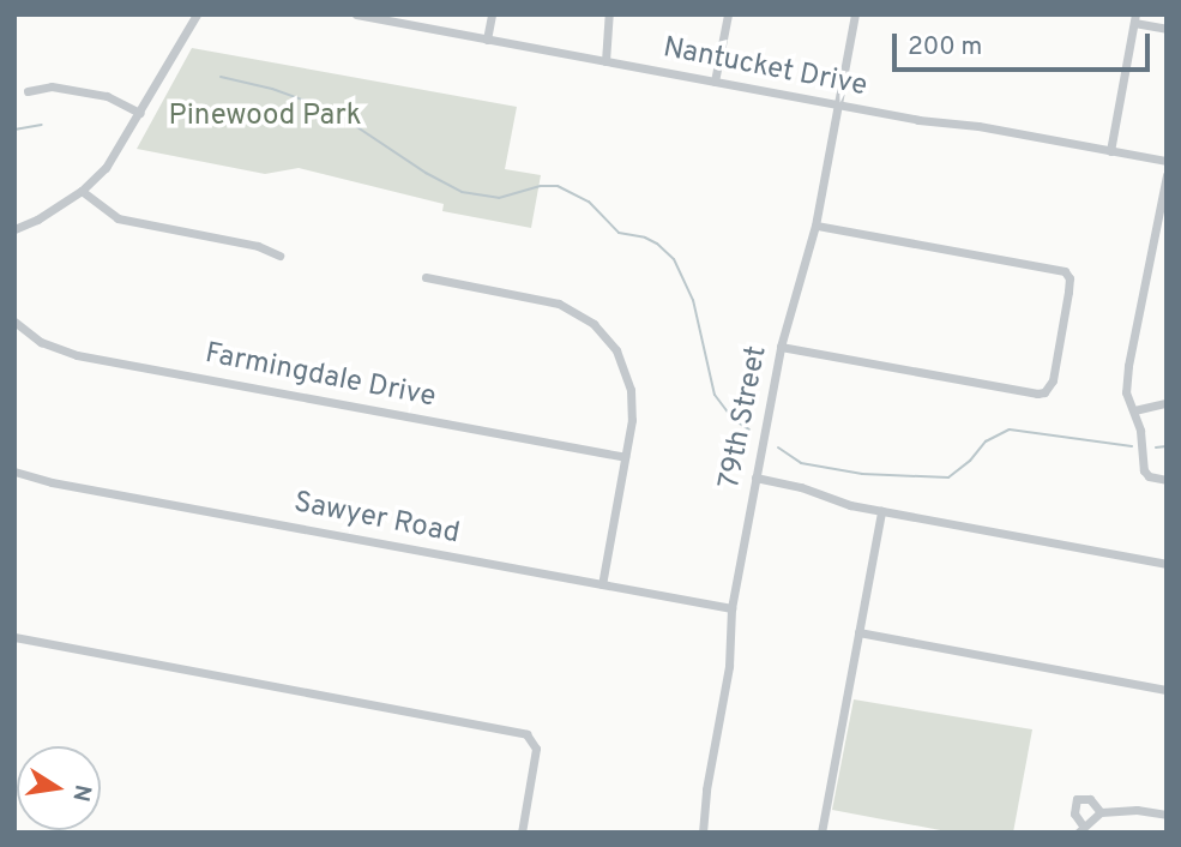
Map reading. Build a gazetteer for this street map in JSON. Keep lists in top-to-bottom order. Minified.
{"streets":{"street":["Nantucket Drive","Farmingdale Drive","79th Street","Sawyer Road"]},"crossings":[["Nantucket Drive","79th Street"],["79th Street","Sawyer Road"]],"parks":["Pinewood Park"],"scale_bar":"200 m","north":"right"}
